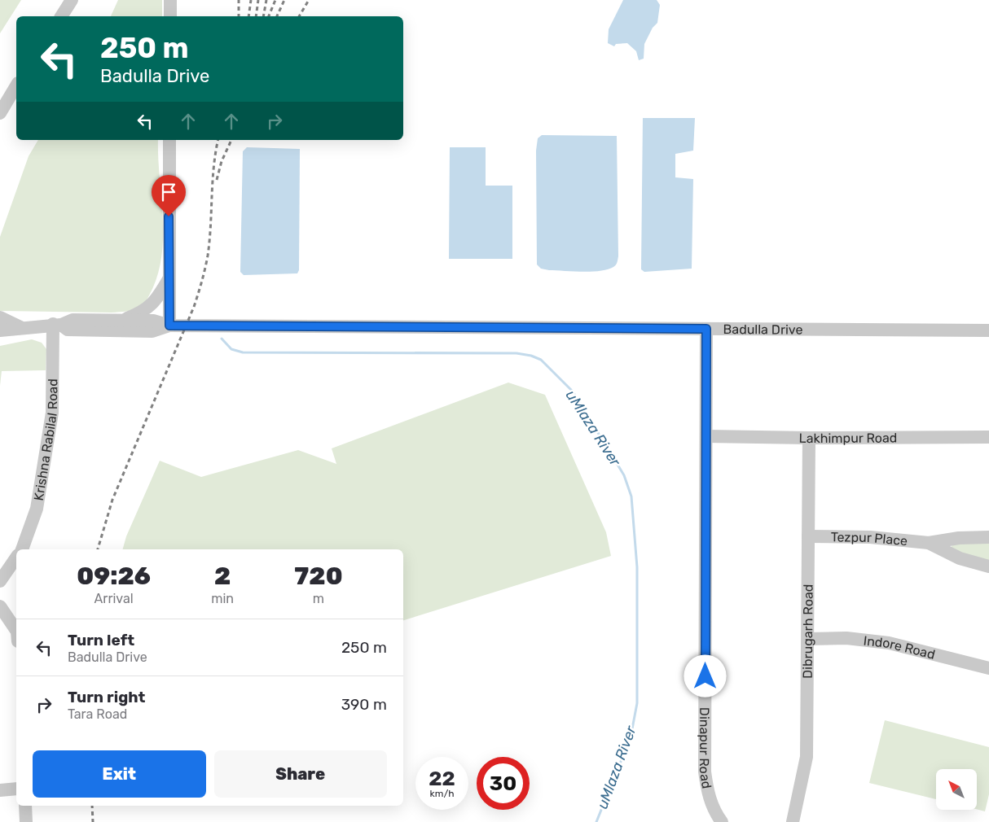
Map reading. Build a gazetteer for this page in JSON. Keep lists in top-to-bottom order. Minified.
{"streets":{"street":["Badulla Drive","Lakhimpur Road","Krishna Rabilal Road","Tezpur Place","Dibrugarh Road","Indore Road","Dinapur Road"]},"crossings":[["Badulla Drive","Dinapur Road"],["Lakhimpur Road","Dibrugarh Road"],["Lakhimpur Road","Dinapur Road"],["Tezpur Place","Dibrugarh Road"],["Dibrugarh Road","Indore Road"]],"water":["uMlaza River"],"north":"top left","page":{"turn":["250 m","Badulla Drive"],"eta":["09:26","Arrival","2","min","720","m"],"list":[{"name":"Turn left","note":"Badulla Drive","value":"250 m"},{"name":"Turn right","note":"Tara Road","value":"390 m"}],"buttons":["Exit","Share"],"speed":"22 km/h","limit":"30"}}
